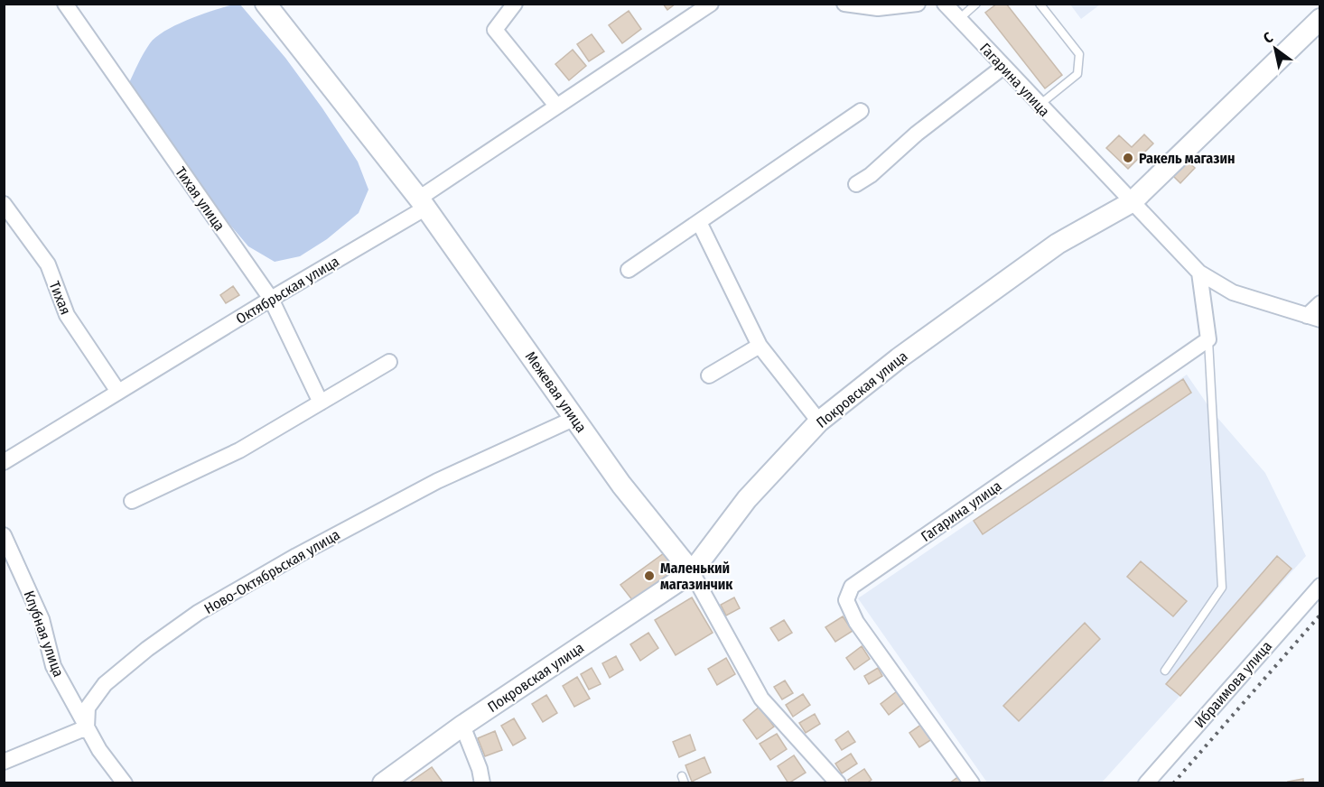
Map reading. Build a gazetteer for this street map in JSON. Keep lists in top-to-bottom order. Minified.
{"streets":{"street":["Гагарина улица","Тихая улица","Октябрьская улица","Тихая","Покровская улица","Межевая улица","Ново-Октябрьская улица","Клубная улица","Ибраимова улица"]},"crossings":[["Гагарина улица","Покровская улица"],["Тихая улица","Октябрьская улица"],["Октябрьская улица","Тихая"],["Октябрьская улица","Межевая улица"],["Покровская улица","Межевая улица"],["Межевая улица","Ново-Октябрьская улица"],["Ново-Октябрьская улица","Клубная улица"]],"places":["Ракель магазин","Маленький магазинчик"],"north":"top left"}
